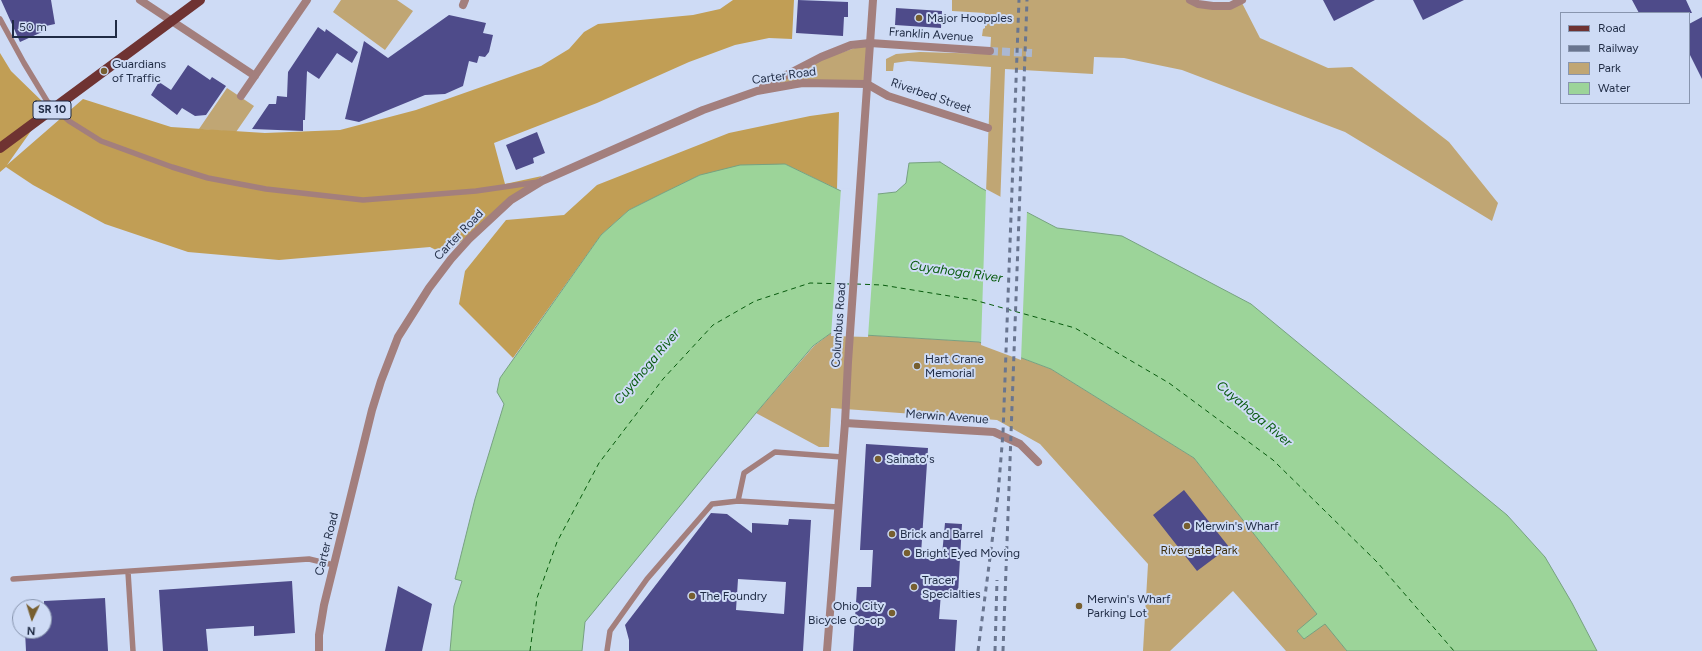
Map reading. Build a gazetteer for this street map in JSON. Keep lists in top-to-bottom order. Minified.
{"streets":{"main road":["SR 10"],"street":["Franklin Avenue","Carter Road","Riverbed Street","Columbus Road","Merwin Avenue"]},"crossings":[["Franklin Avenue","Carter Road"],["Franklin Avenue","Columbus Road"],["Carter Road","Riverbed Street"],["Carter Road","Columbus Road"],["Riverbed Street","Columbus Road"],["Columbus Road","Merwin Avenue"]],"water":["Cuyahoga River"],"parks":["Rivergate Park"],"places":["Major Hoopples","Guardians of Traffic","Hart Crane Memorial","Sainato's","Merwin's Wharf","Brick and Barrel","Bright Eyed Moving","Tracer Specialties","The Foundry","Merwin's Wharf Parking Lot","Ohio City Bicycle Co-op"],"legend":["Road","Railway","Park","Water"],"scale_bar":"50 m","north":"bottom"}
